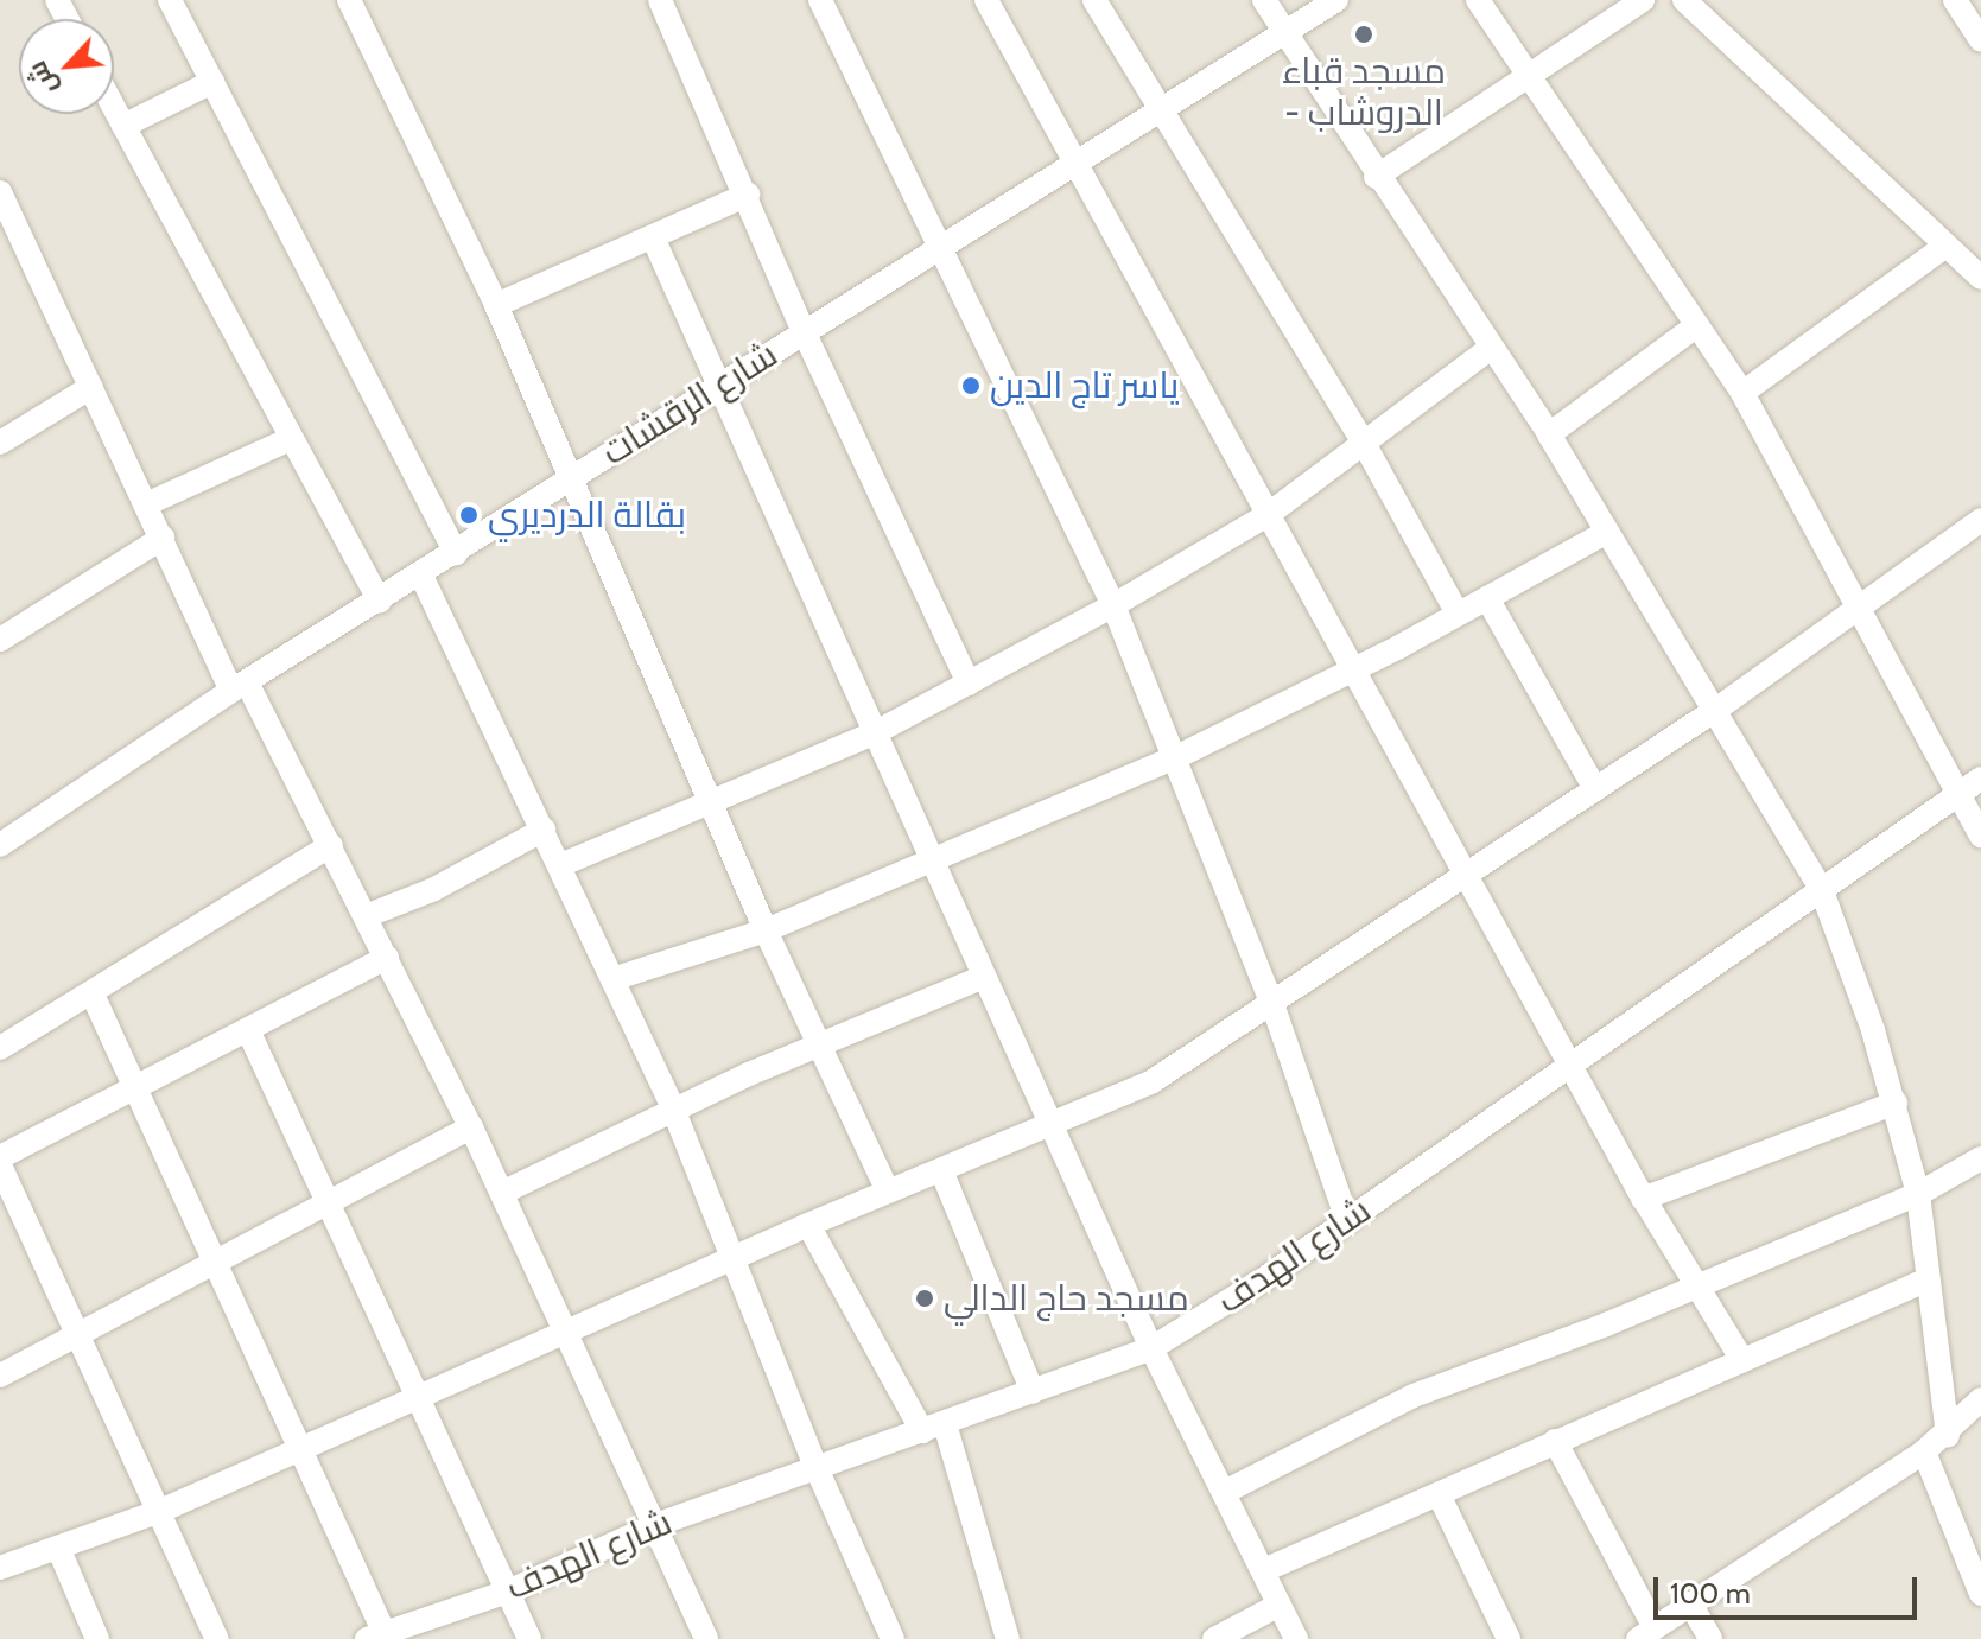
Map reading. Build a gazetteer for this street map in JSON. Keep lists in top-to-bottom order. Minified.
{"streets":{"street":["شارع الرقشات","شارع الهدف"]},"places":["مسجد قباء - الدروشاب","ياسر تاج الدين","بقالة الدرديري","مسجد حاج الدالي"],"scale_bar":"100 m","north":"bottom left"}
